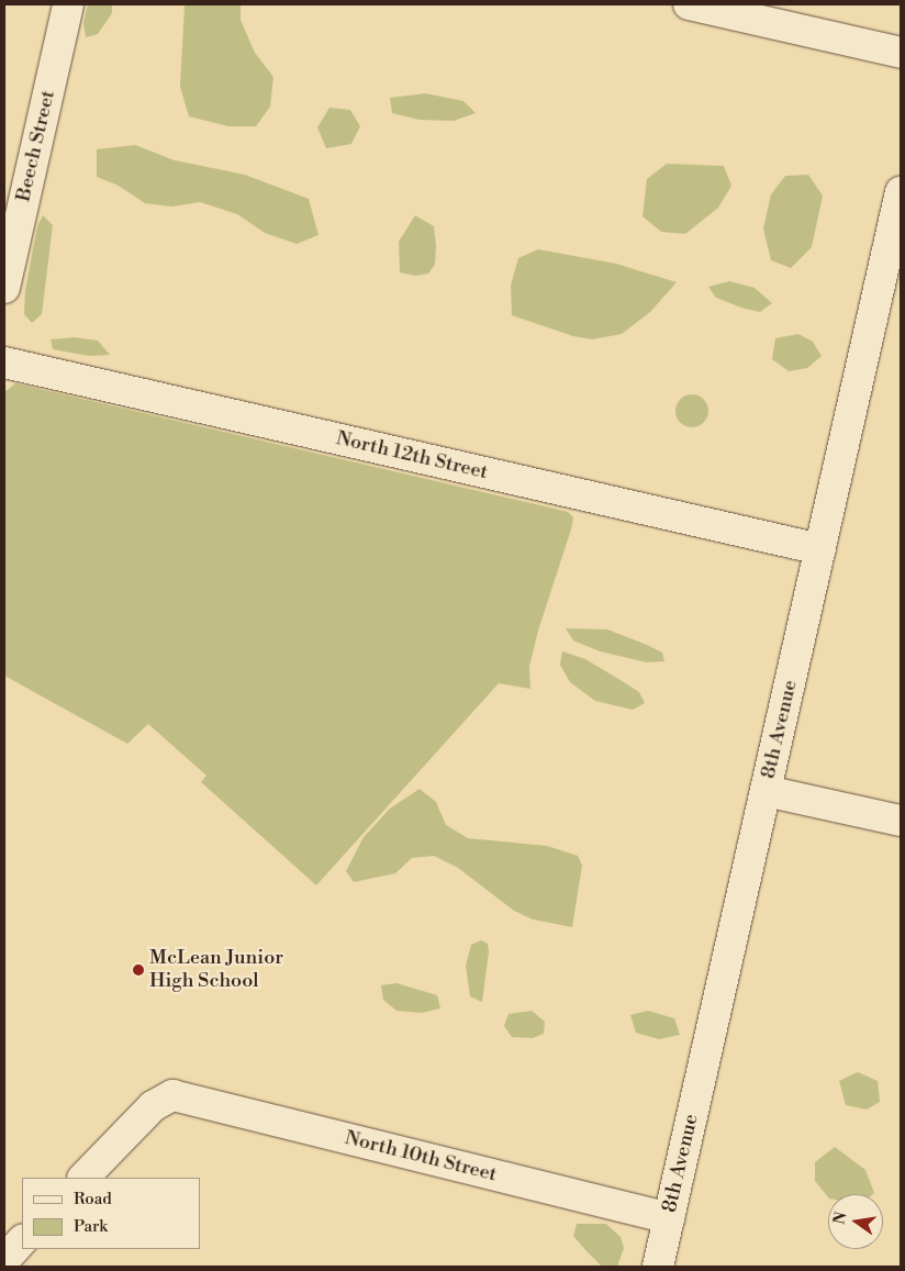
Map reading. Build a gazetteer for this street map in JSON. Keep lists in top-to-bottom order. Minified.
{"streets":{"street":["Beech Street","North 12th Street","8th Avenue","North 10th Street"]},"crossings":[["North 12th Street","8th Avenue"],["8th Avenue","North 10th Street"]],"places":["McLean Junior High School"],"legend":["Road","Park"],"north":"left"}
